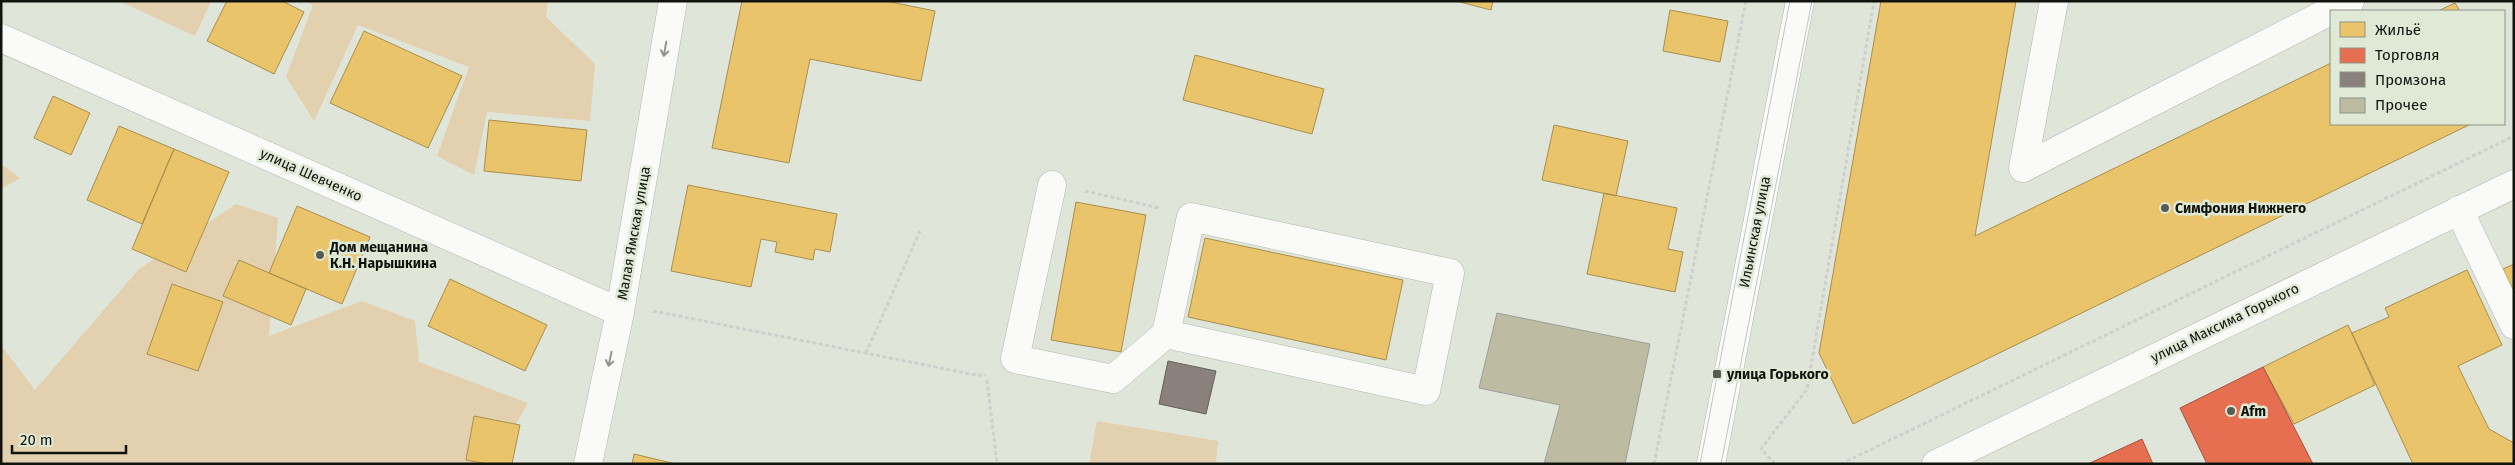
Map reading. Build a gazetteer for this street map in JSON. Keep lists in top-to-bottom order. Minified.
{"streets":{"street":["улица Шевченко","Ильинская улица","Малая Ямская улица","улица Максима Горького"]},"crossings":[["улица Шевченко","Малая Ямская улица"]],"one_way":["Малая Ямская улица"],"places":{"other":["Симфония Нижнего","Дом мещанина К.Н. Нарышкина","Afm"],"transit":["улица Горького"]},"legend":["Жильё","Торговля","Промзона","Прочее"],"scale_bar":"20 m"}
